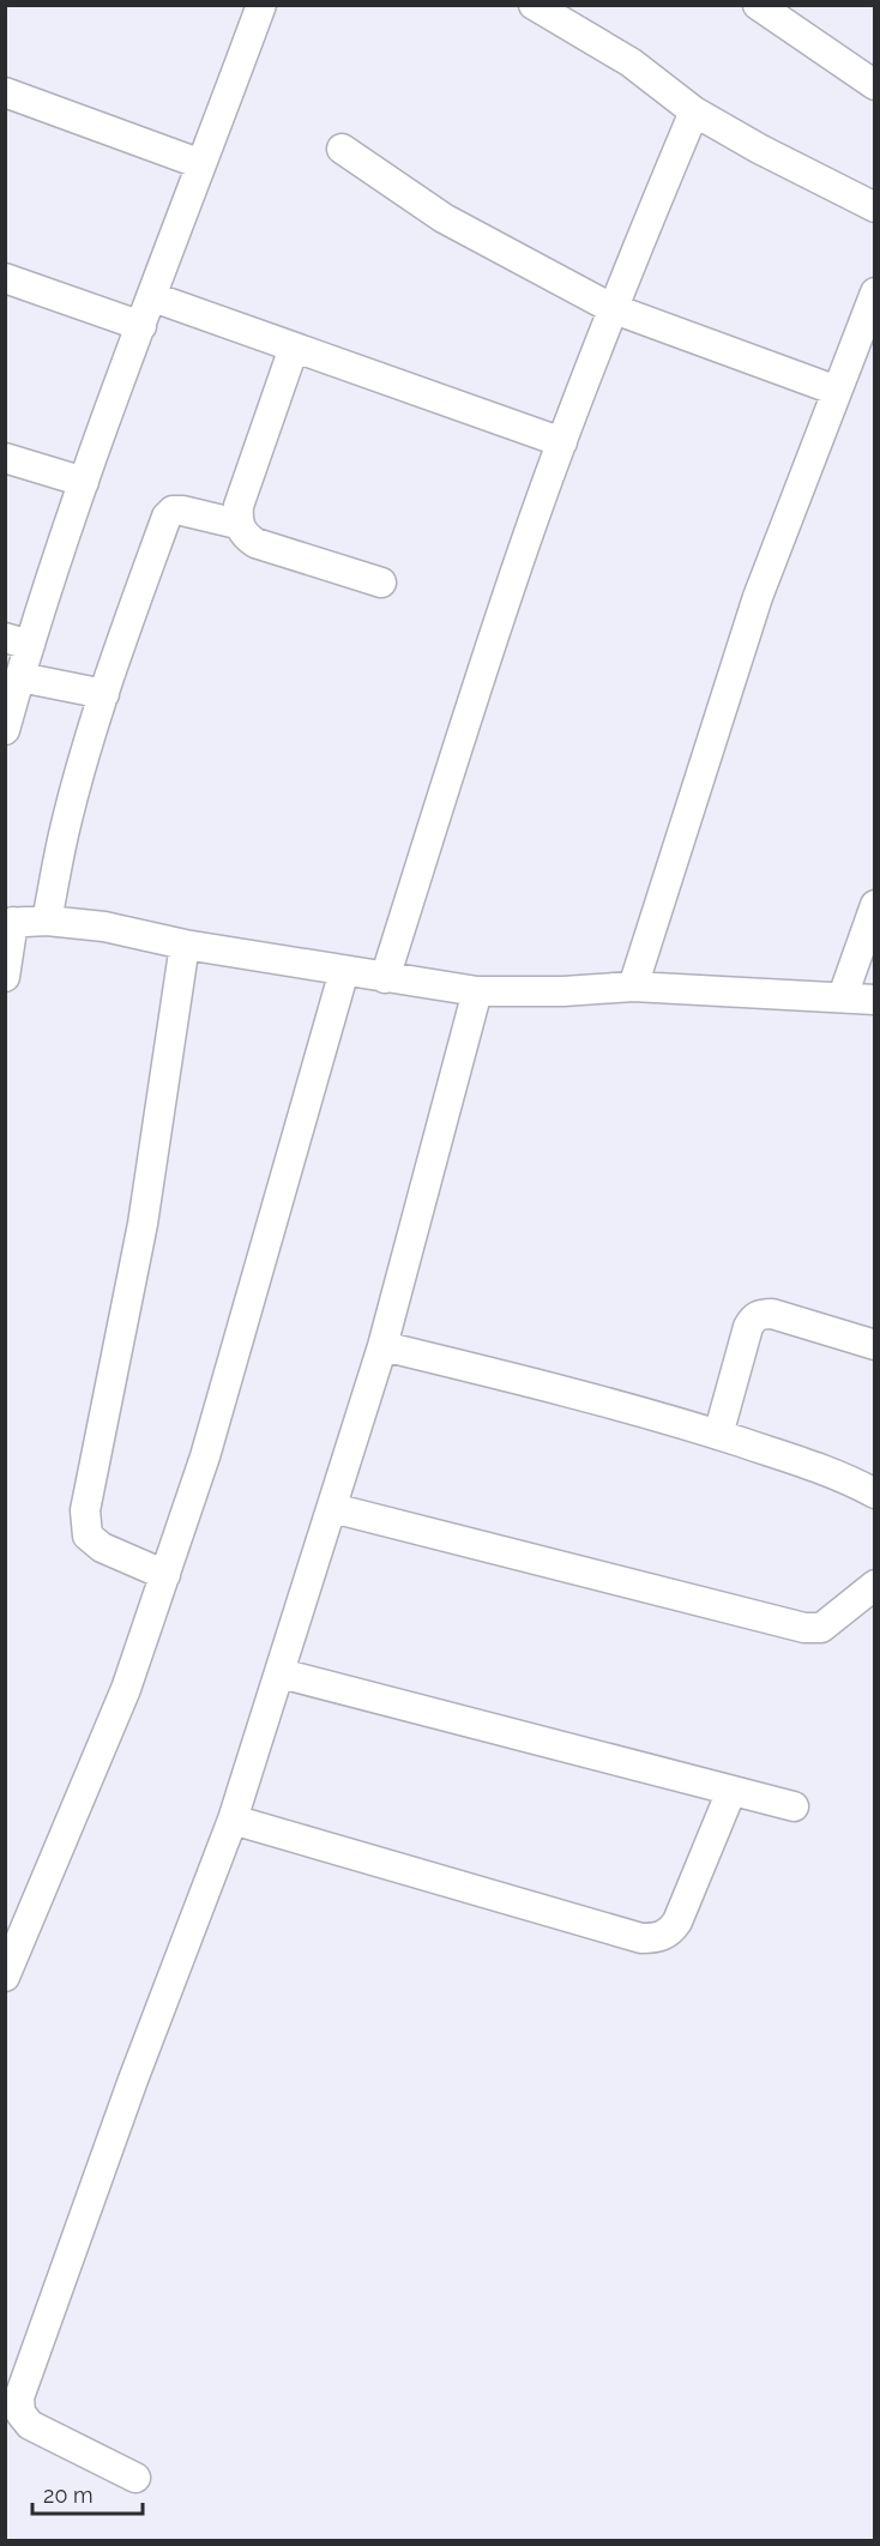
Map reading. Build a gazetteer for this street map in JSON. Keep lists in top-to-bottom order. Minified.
{"scale_bar":"20 m"}
